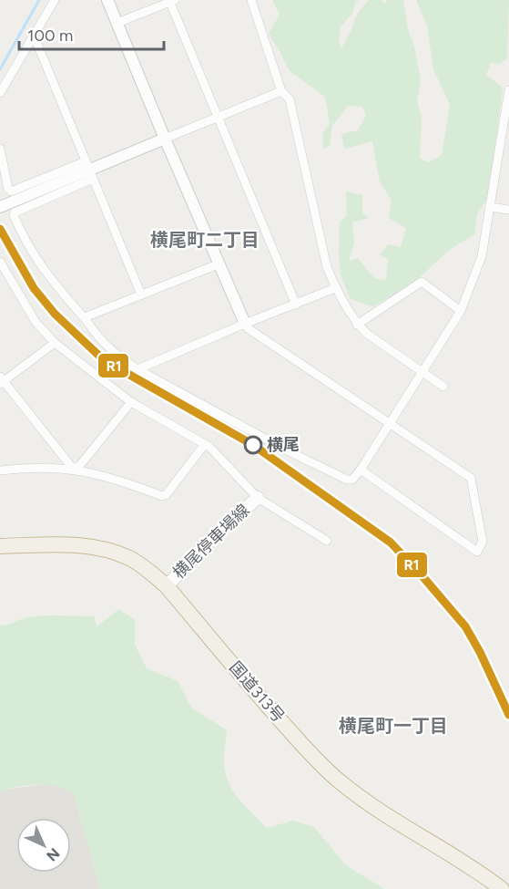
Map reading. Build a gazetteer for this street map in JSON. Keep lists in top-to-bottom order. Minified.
{"streets":{"highway":["国道313号"],"main road":["横尾停車場線"]},"crossings":[["横尾停車場線","国道313号"]],"districts":["横尾町二丁目","横尾町一丁目"],"places":["横尾"],"lines":["transit line R1"],"scale_bar":"100 m","north":"bottom right"}
